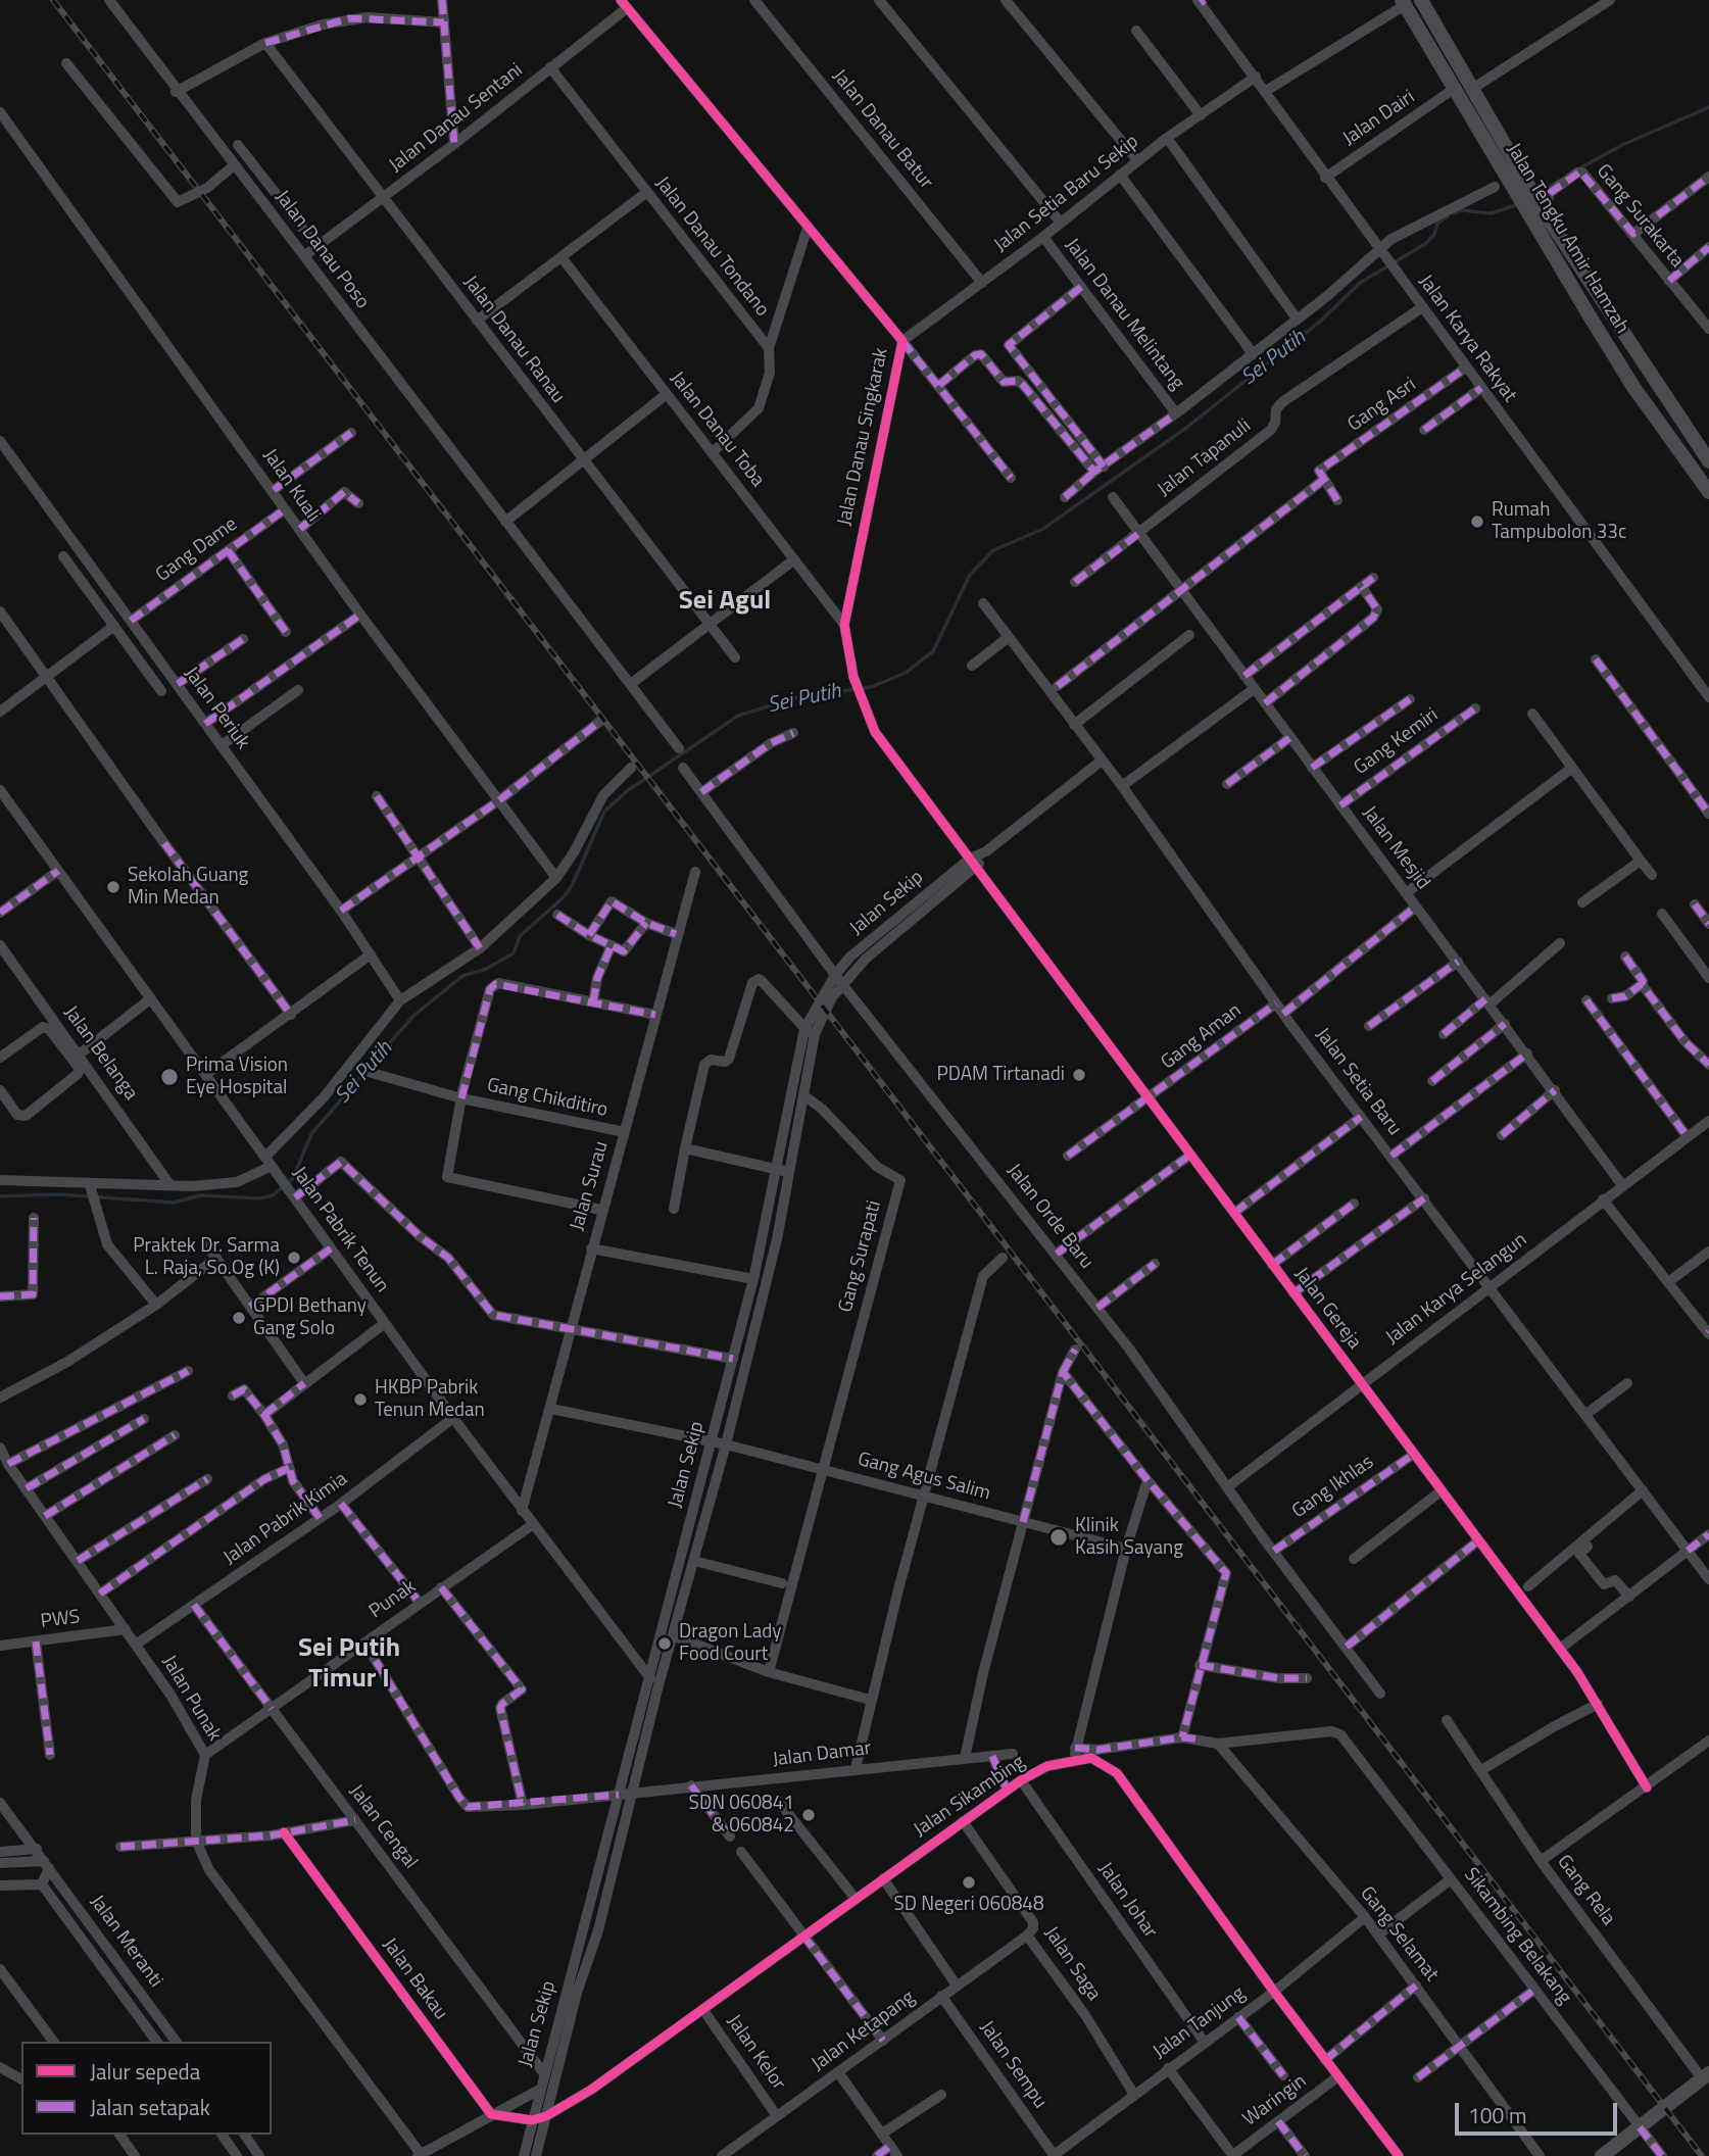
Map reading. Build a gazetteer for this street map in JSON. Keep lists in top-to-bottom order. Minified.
{"streets":{"main road":["Jalan Tengku Amir Hamzah"],"street":["Jalan Danau Sentani","Jalan Dairi","Jalan Danau Batur","Jalan Setia Baru Sekip","Gang Surakarta","Jalan Danau Tondano","Jalan Danau Poso","Jalan Danau Melintang","Jalan Karya Rakyat","Jalan Danau Ranau","Gang Asri","Jalan Danau Toba","Jalan Danau Singkarak","Jalan Tapanuli","Jalan Kuali","Gang Dame","Jalan Periuk","Gang Kemiri","Jalan Mesjid","Jalan Sekip","Gang Aman","Jalan Belanga","Jalan Setia Baru","Gang Chikditiro","Jalan Surau","Jalan Orde Baru","Jalan Pabrik Tenun","Gang Surapati","Jalan Karya Selangun","Jalan Gereja","Gang Agus Salim","Gang Ikhlas","Jalan Pabrik Kimia","Punak","PWS","Jalan Punak","Jalan Damar","Jalan Sikambing","Jalan Cengal","Gang Rela","Jalan Johar","Gang Selamat","Sikambing Belakang","Jalan Meranti","Jalan Saga","Jalan Bakau","Jalan Tanjung","Jalan Ketapang","Jalan Kelor","Jalan Sempu","Waringin"]},"crossings":[["Jalan Danau Sentani","Jalan Danau Tondano"],["Jalan Danau Sentani","Jalan Danau Poso"],["Jalan Danau Sentani","Jalan Danau Ranau"],["Jalan Danau Sentani","Jalan Danau Singkarak"],["Jalan Dairi","Jalan Tengku Amir Hamzah"],["Jalan Dairi","Jalan Karya Rakyat"],["Jalan Danau Batur","Jalan Setia Baru Sekip"],["Jalan Setia Baru Sekip","Jalan Danau Melintang"],["Jalan Setia Baru Sekip","Jalan Karya Rakyat"],["Jalan Setia Baru Sekip","Jalan Danau Singkarak"],["Gang Surakarta","Jalan Tengku Amir Hamzah"],["Jalan Karya Rakyat","Gang Asri"],["Jalan Karya Rakyat","Jalan Tapanuli"],["Gang Asri","Jalan Mesjid"],["Jalan Danau Toba","Jalan Danau Singkarak"],["Jalan Danau Singkarak","Jalan Sekip"],["Jalan Danau Singkarak","Jalan Gereja"],["Jalan Tapanuli","Jalan Mesjid"],["Jalan Kuali","Gang Dame"],["Gang Dame","Jalan Periuk"],["Gang Kemiri","Jalan Mesjid"],["Jalan Mesjid","Gang Aman"],["Jalan Mesjid","Jalan Karya Selangun"],["Jalan Sekip","Jalan Setia Baru"],["Jalan Sekip","Jalan Orde Baru"],["Jalan Sekip","Jalan Pabrik Tenun"],["Jalan Sekip","Gang Surapati"],["Jalan Sekip","Jalan Gereja"],["Jalan Sekip","Gang Agus Salim"],["Jalan Sekip","Jalan Damar"],["Jalan Sekip","Jalan Sikambing"],["Jalan Sekip","Jalan Cengal"],["Gang Aman","Jalan Setia Baru"],["Gang Aman","Jalan Gereja"],["Jalan Setia Baru","Jalan Karya Selangun"],["Gang Chikditiro","Jalan Surau"],["Jalan Surau","Jalan Pabrik Tenun"],["Jalan Surau","Gang Agus Salim"],["Jalan Orde Baru","Jalan Karya Selangun"],["Jalan Orde Baru","Gang Ikhlas"],["Jalan Pabrik Tenun","Jalan Pabrik Kimia"],["Jalan Pabrik Tenun","Punak"],["Gang Surapati","Gang Agus Salim"],["Jalan Karya Selangun","Jalan Gereja"],["Jalan Gereja","Gang Ikhlas"],["Jalan Pabrik Kimia","Jalan Punak"],["Jalan Pabrik Kimia","Jalan Cengal"],["Punak","Jalan Punak"],["Punak","Jalan Damar"],["Punak","Jalan Cengal"],["PWS","Jalan Punak"],["Jalan Sikambing","Jalan Johar"],["Jalan Sikambing","Jalan Saga"],["Jalan Sikambing","Jalan Tanjung"],["Jalan Sikambing","Jalan Kelor"],["Jalan Sikambing","Waringin"],["Jalan Johar","Jalan Tanjung"],["Gang Selamat","Sikambing Belakang"],["Gang Selamat","Jalan Tanjung"],["Jalan Saga","Jalan Tanjung"],["Jalan Saga","Jalan Ketapang"],["Jalan Tanjung","Jalan Sempu"],["Jalan Ketapang","Jalan Kelor"],["Jalan Ketapang","Jalan Sempu"]],"districts":["Sei Agul","Sei Putih Timur I"],"water":["Sei Putih"],"places":["Rumah Tampubolon 33c","Sekolah Guang Min Medan","PDAM Tirtanadi","Prima Vision Eye Hospital","Praktek Dr. Sarma L. Raja, So.Og (K)","GPDI Bethany Gang Solo","HKBP Pabrik Tenun Medan","Klinik Kasih Sayang","Dragon Lady Food Court","SDN 060841 & 060842","SD Negeri 060848"],"legend":["Jalur sepeda","Jalan setapak"],"scale_bar":"100 m"}
